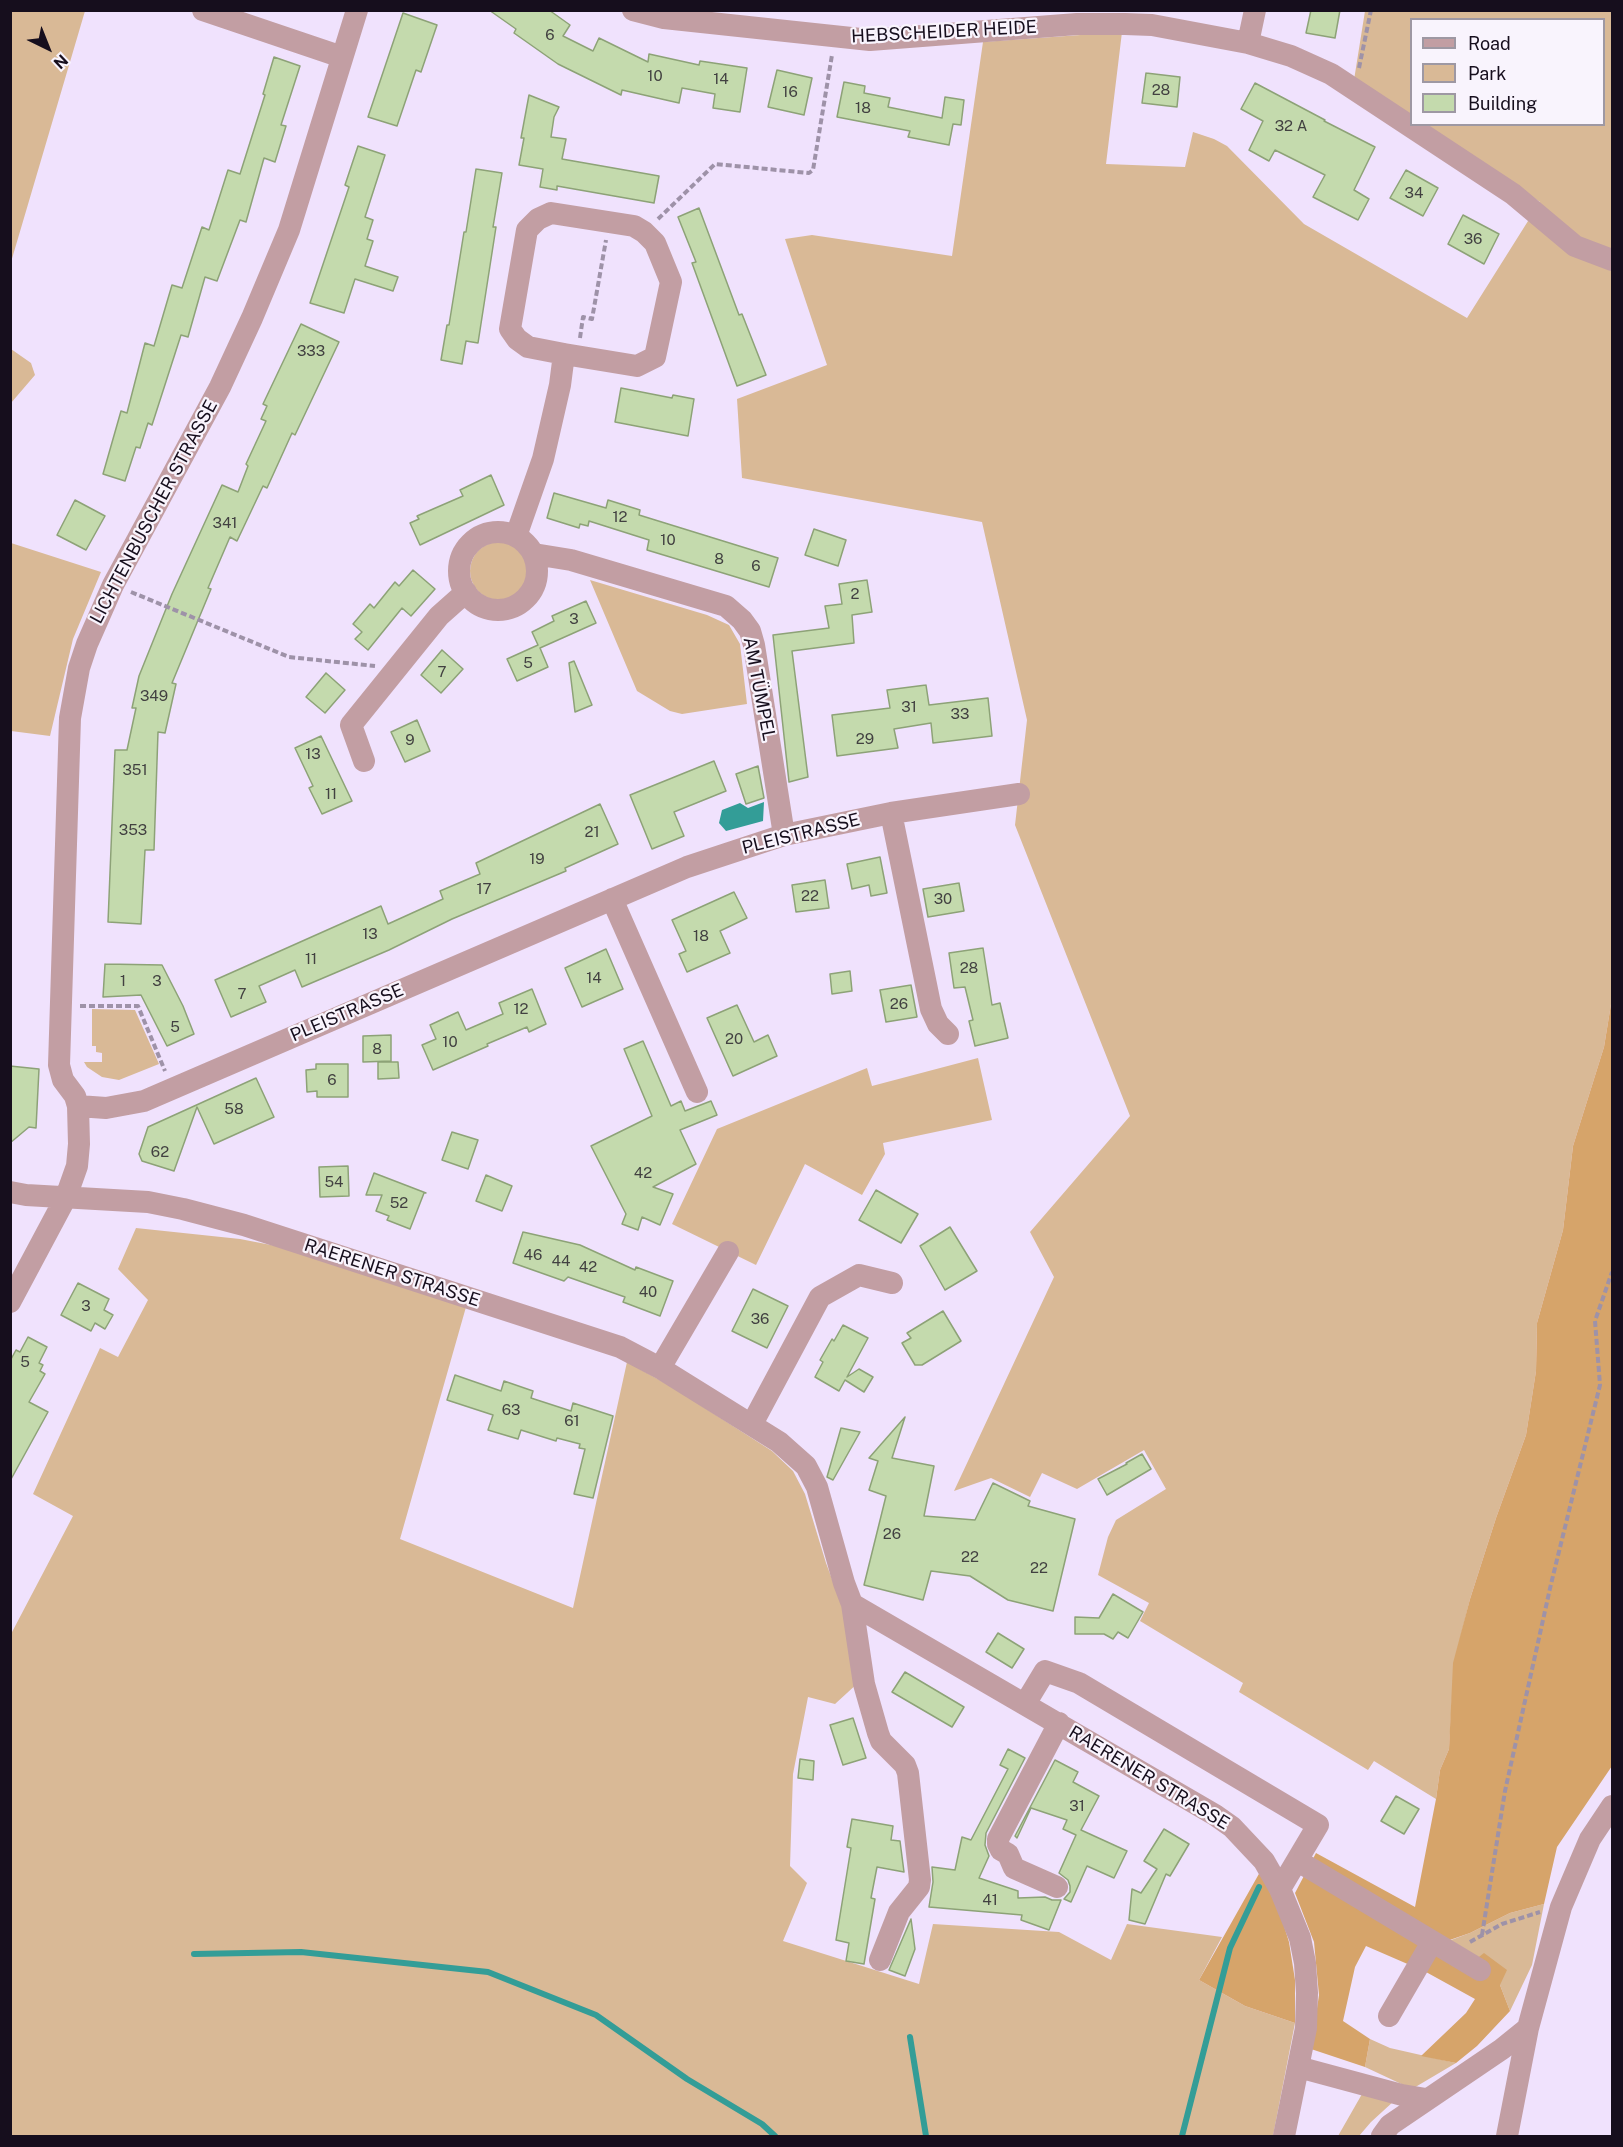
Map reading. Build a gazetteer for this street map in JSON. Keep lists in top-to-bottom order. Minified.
{"streets":{"street":["HEBSCHEIDER HEIDE","LICHTENBUSCHER STRASSE","AM TÜMPEL","PLEISTRASSE","RAERENER STRASSE"]},"crossings":[["LICHTENBUSCHER STRASSE","PLEISTRASSE"],["LICHTENBUSCHER STRASSE","RAERENER STRASSE"],["AM TÜMPEL","PLEISTRASSE"]],"house_numbers":["6","10","14","28","16","18","32 A","34","36","333","12","341","10","8","6","2","3","5","7","349","31","33","29","9","13","351","11","353","21","19","17","22","30","13","18","11","28","14","1","3","7","26","12","5","20","10","8","6","58","62","42","54","52","46","44","42","40","3","36","5","63","61","26","22","22","31","41"],"legend":["Road","Park","Building"],"north":"bottom right"}
